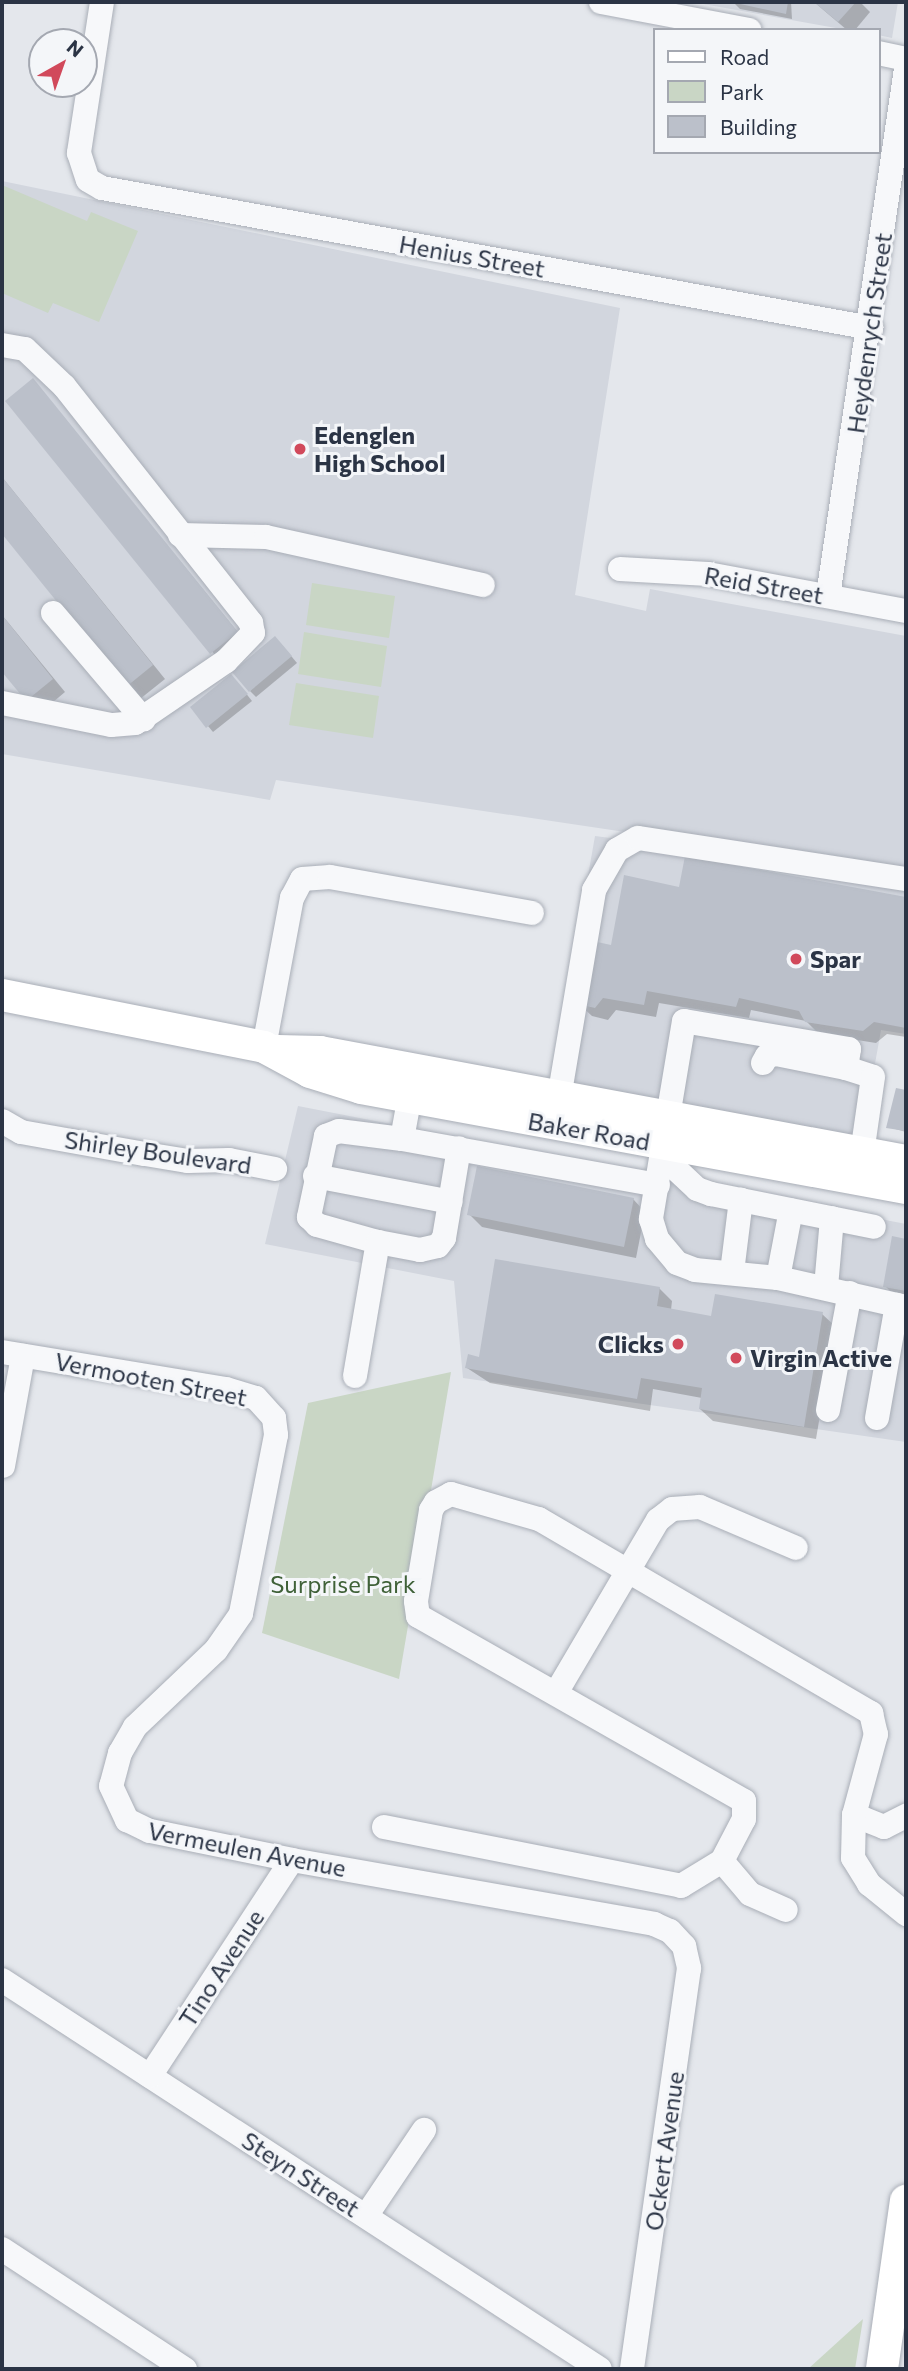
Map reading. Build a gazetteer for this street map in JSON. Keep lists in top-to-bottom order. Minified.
{"streets":{"main road":["Baker Road"],"street":["Henius Street","Heydenrych Street","Reid Street","Shirley Boulevard","Vermooten Street","Vermeulen Avenue","Tino Avenue","Ockert Avenue","Steyn Street"]},"crossings":[["Henius Street","Heydenrych Street"],["Heydenrych Street","Reid Street"],["Vermooten Street","Vermeulen Avenue"],["Vermeulen Avenue","Tino Avenue"],["Vermeulen Avenue","Ockert Avenue"],["Tino Avenue","Steyn Street"]],"parks":["Surprise Park"],"places":["Edenglen High School","Spar","Clicks","Virgin Active"],"legend":["Road","Park","Building"],"north":"top right"}
